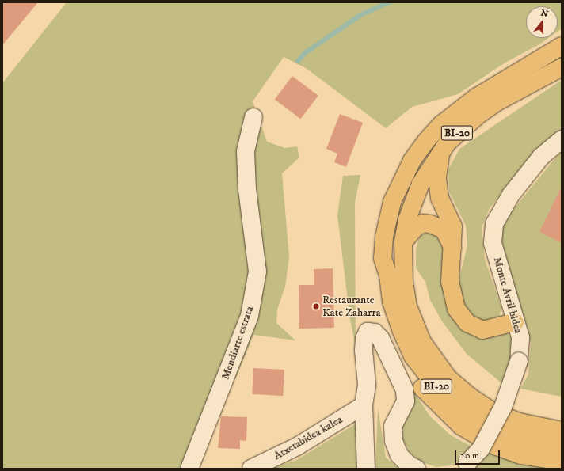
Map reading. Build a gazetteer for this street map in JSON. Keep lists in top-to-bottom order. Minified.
{"streets":{"main road":["BI-20"],"street":["Monte Avril bidea","Mendiarte estrata","Atxetabidea kalea"]},"places":["Restaurante Kate Zaharra"],"scale_bar":"20 m","north":"top"}
